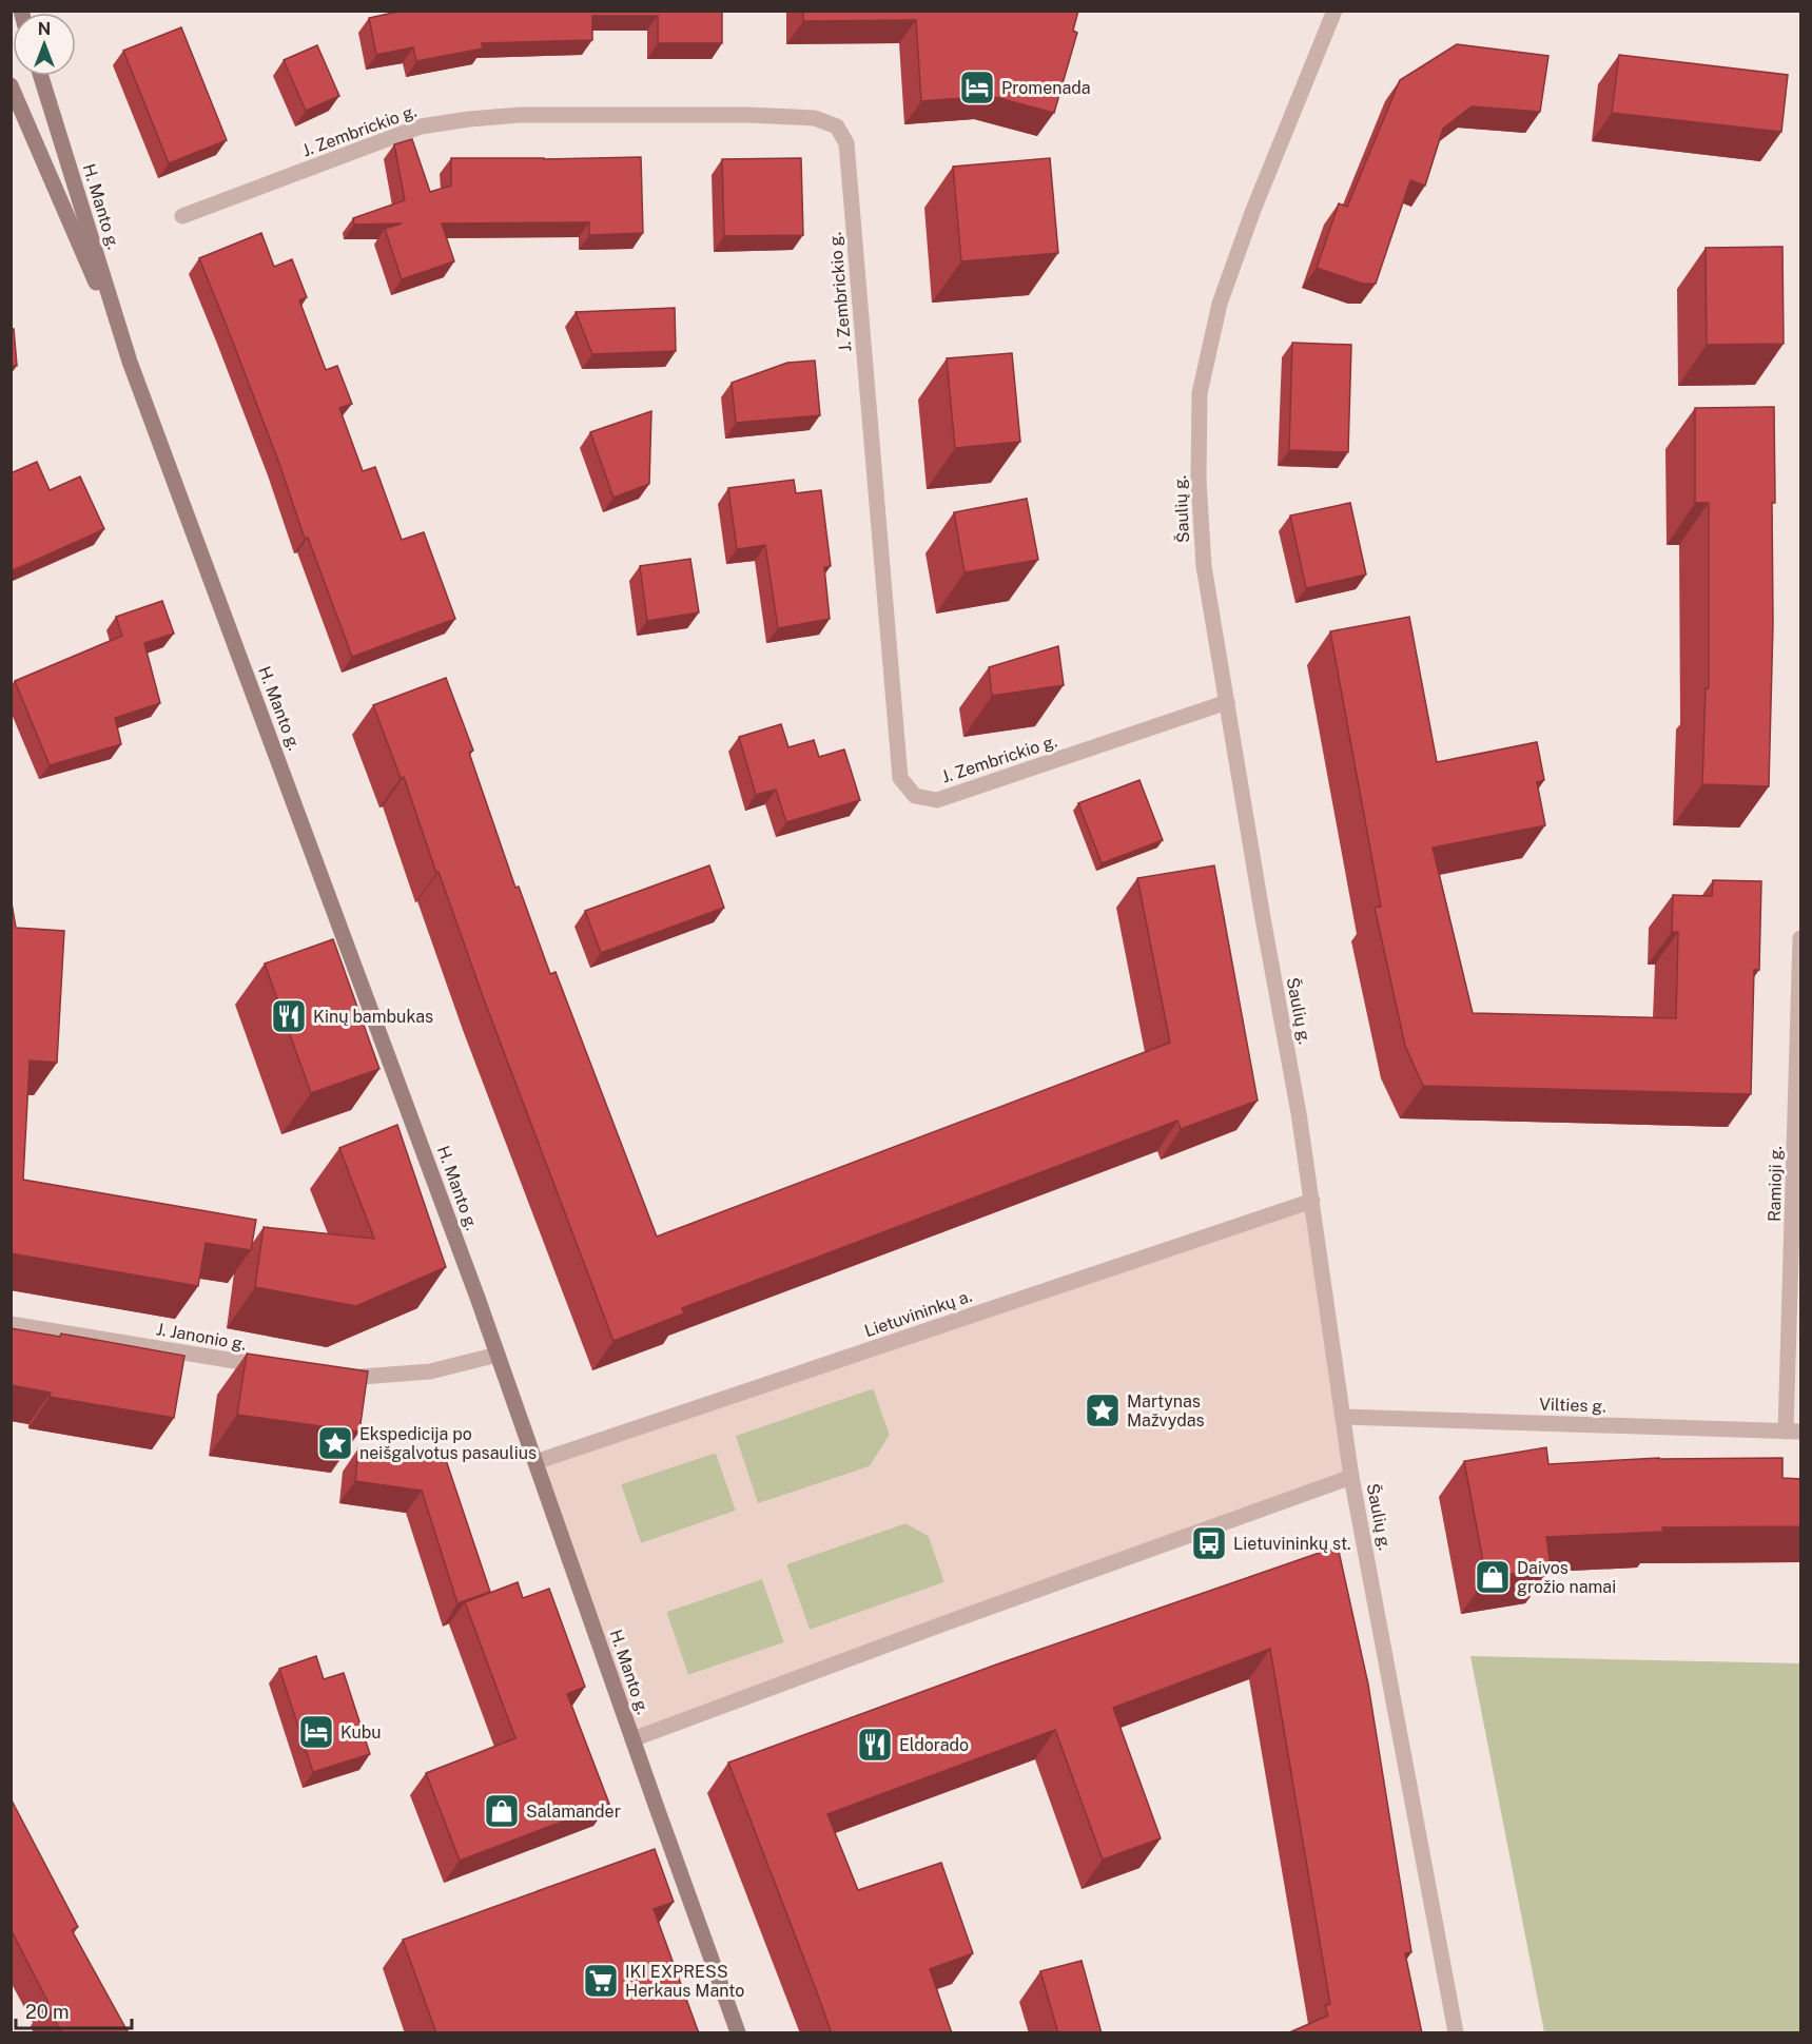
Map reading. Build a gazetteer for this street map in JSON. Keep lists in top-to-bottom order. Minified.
{"streets":{"main road":["H. Manto g."],"street":["J. Zembrickio g.","Šaulių g.","Ramioji g.","Lietuvininkų a.","J. Janonio g.","Vilties g."]},"crossings":[["J. Zembrickio g.","Šaulių g."],["H. Manto g.","Lietuvininkų a."],["Šaulių g.","Lietuvininkų a."],["Šaulių g.","Vilties g."],["Ramioji g.","Vilties g."]],"places":{"hotel":["Promenada","Kubu"],"restaurant":["Kinų bambukas","Eldorado"],"place":["Martynas Mažvydas","Ekspedicija po neišgalvotus pasaulius"],"bus stop":["Lietuvininkų st."],"shop":["Daivos grožio namai","Salamander"],"supermarket":["IKI EXPRESS Herkaus Manto"]},"scale_bar":"20 m","north":"top"}
